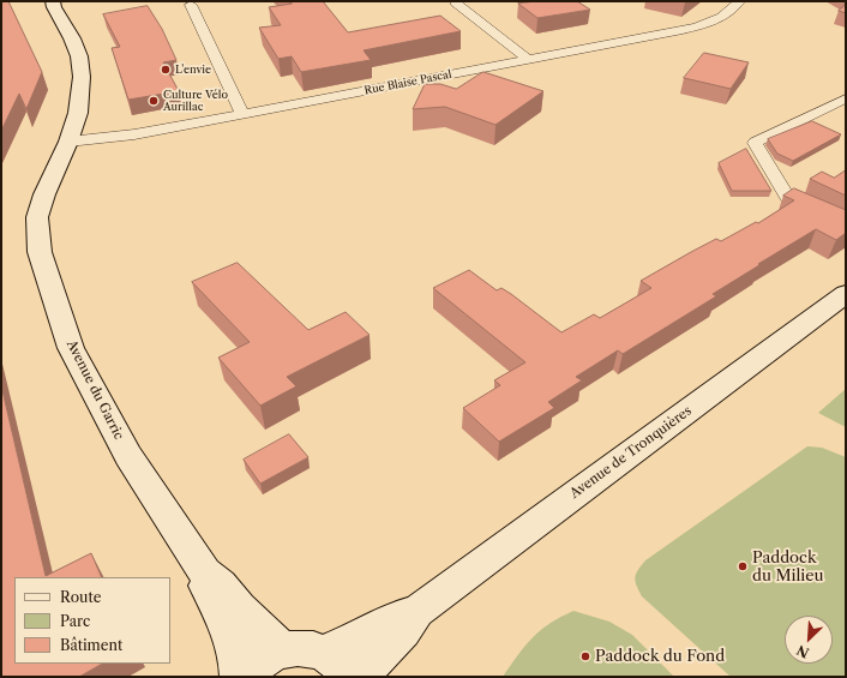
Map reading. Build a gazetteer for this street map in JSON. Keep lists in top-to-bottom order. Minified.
{"streets":{"street":["Rue Blaise Pascal","Avenue du Garric","Avenue de Tronquières"]},"crossings":[["Rue Blaise Pascal","Avenue du Garric"]],"places":["L'envie","Culture Vélo Aurillac","Paddock du Milieu","Paddock du Fond"],"legend":["Route","Parc","Bâtiment"],"north":"bottom left"}
